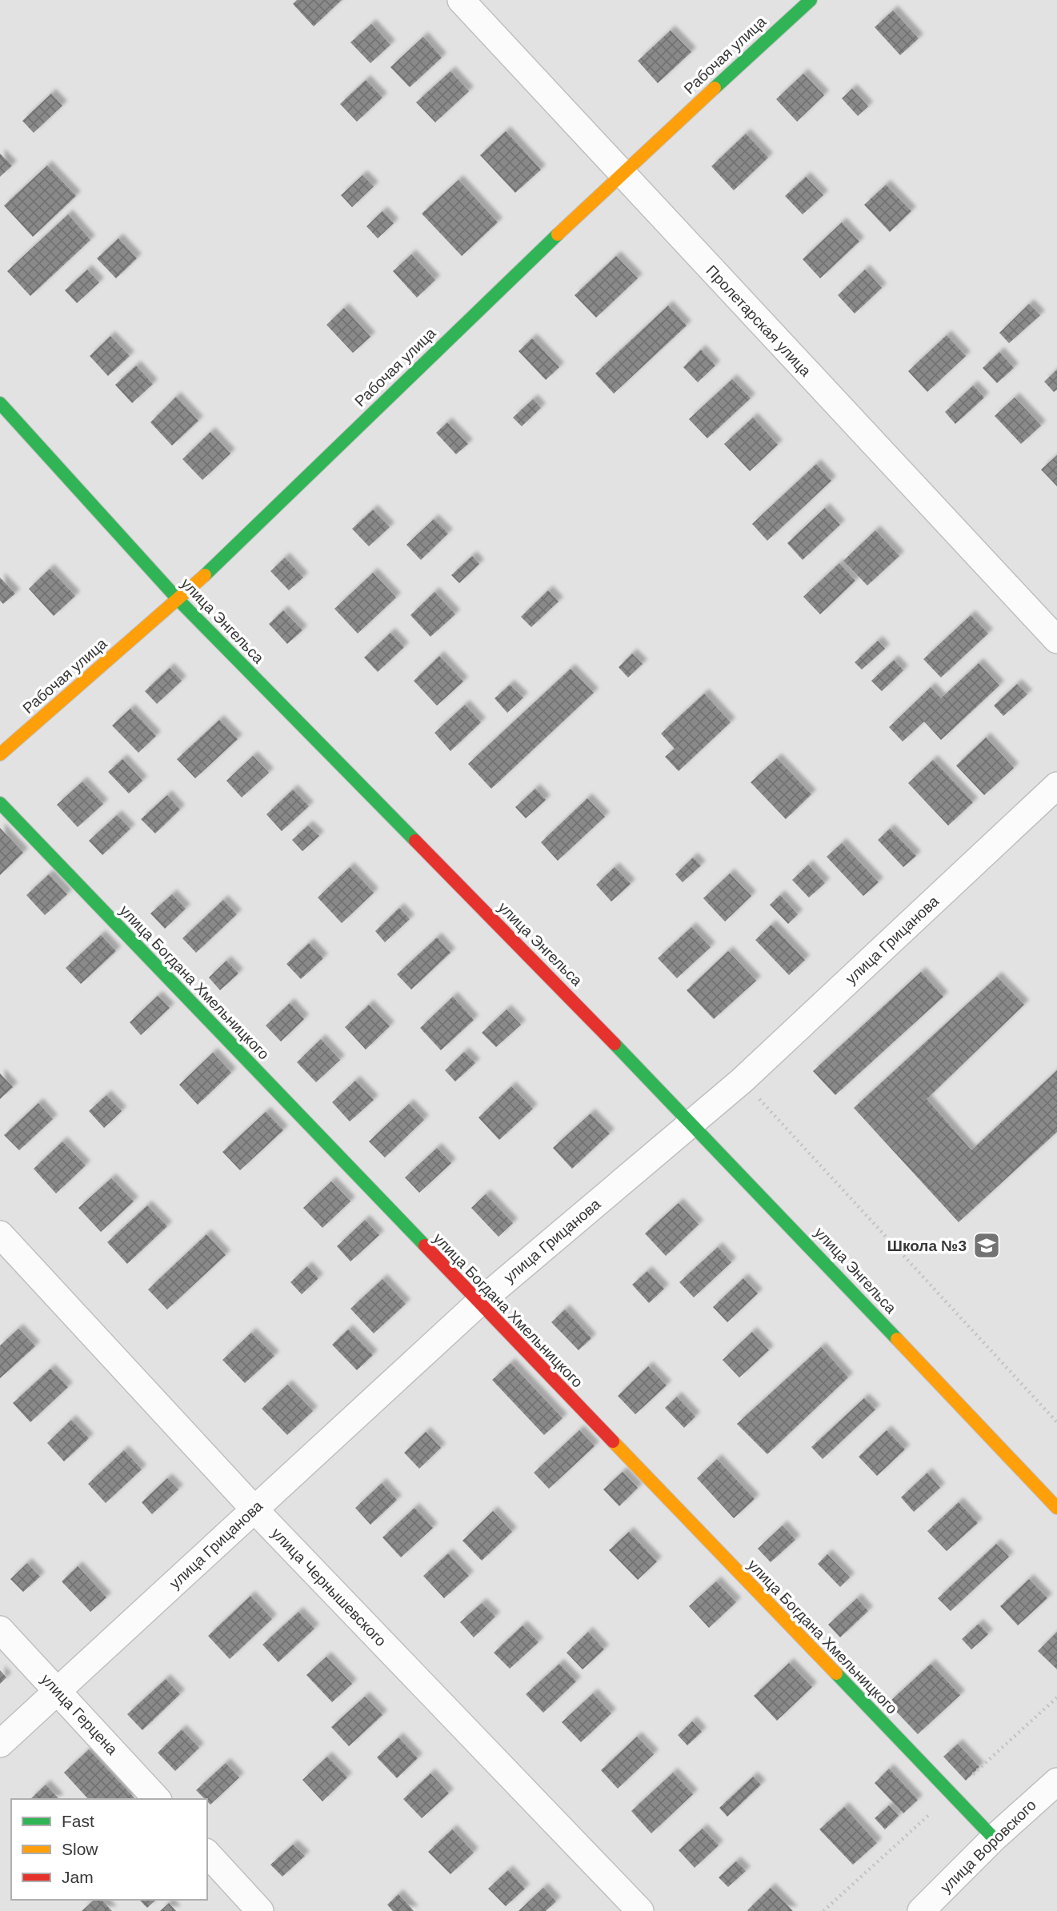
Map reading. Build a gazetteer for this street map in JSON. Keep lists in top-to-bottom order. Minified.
{"streets":{"street":["Рабочая улица","Пролетарская улица","улица Энгельса","улица Грицанова","улица Богдана Хмельницкого","улица Чернышевского","улица Герцена","улица Воровского"]},"crossings":[["Рабочая улица","Пролетарская улица"],["Рабочая улица","улица Энгельса"],["улица Энгельса","улица Грицанова"],["улица Грицанова","улица Богдана Хмельницкого"],["улица Грицанова","улица Чернышевского"],["улица Грицанова","улица Герцена"],["улица Богдана Хмельницкого","улица Воровского"]],"places":{"school or university":["Школа №3"]},"legend":["Fast","Slow","Jam"]}
